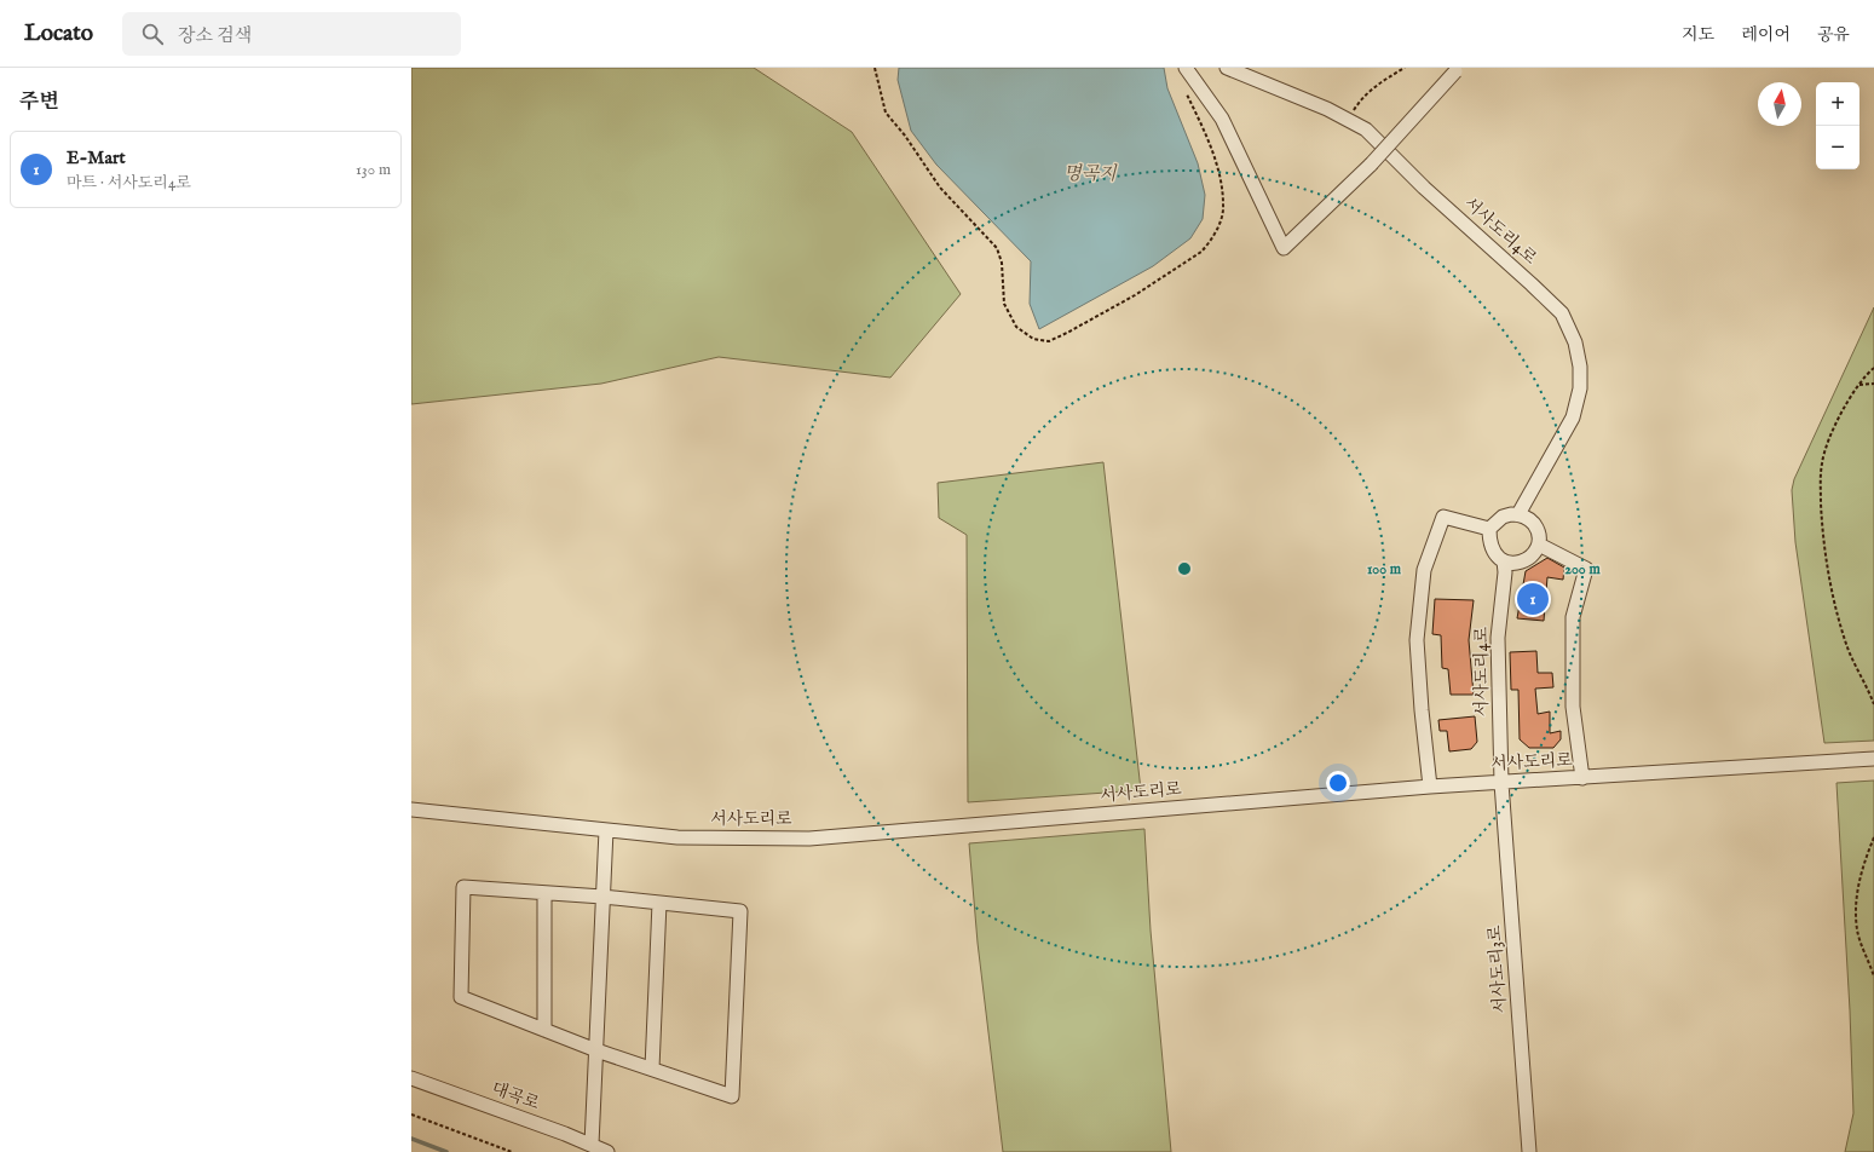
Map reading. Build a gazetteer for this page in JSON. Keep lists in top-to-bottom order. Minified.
{"streets":{"street":["서사도리4로","서사도리로","서사도리3로","대곡로"]},"crossings":[["서사도리4로","서사도리로"],["서사도리4로","서사도리3로"],["서사도리로","서사도리3로"]],"water":["명곡지"],"north":"top","page":{"header":"Locato","search":"장소 검색","nav":["지도","레이어","공유"],"heading":"주변","map_buttons":["+","−"],"list":[{"mark":"1","name":"E-Mart","note":"마트 · 서사도리4로","value":"130 m"}],"pins":"1"},"rings":["100 m","200 m"]}
